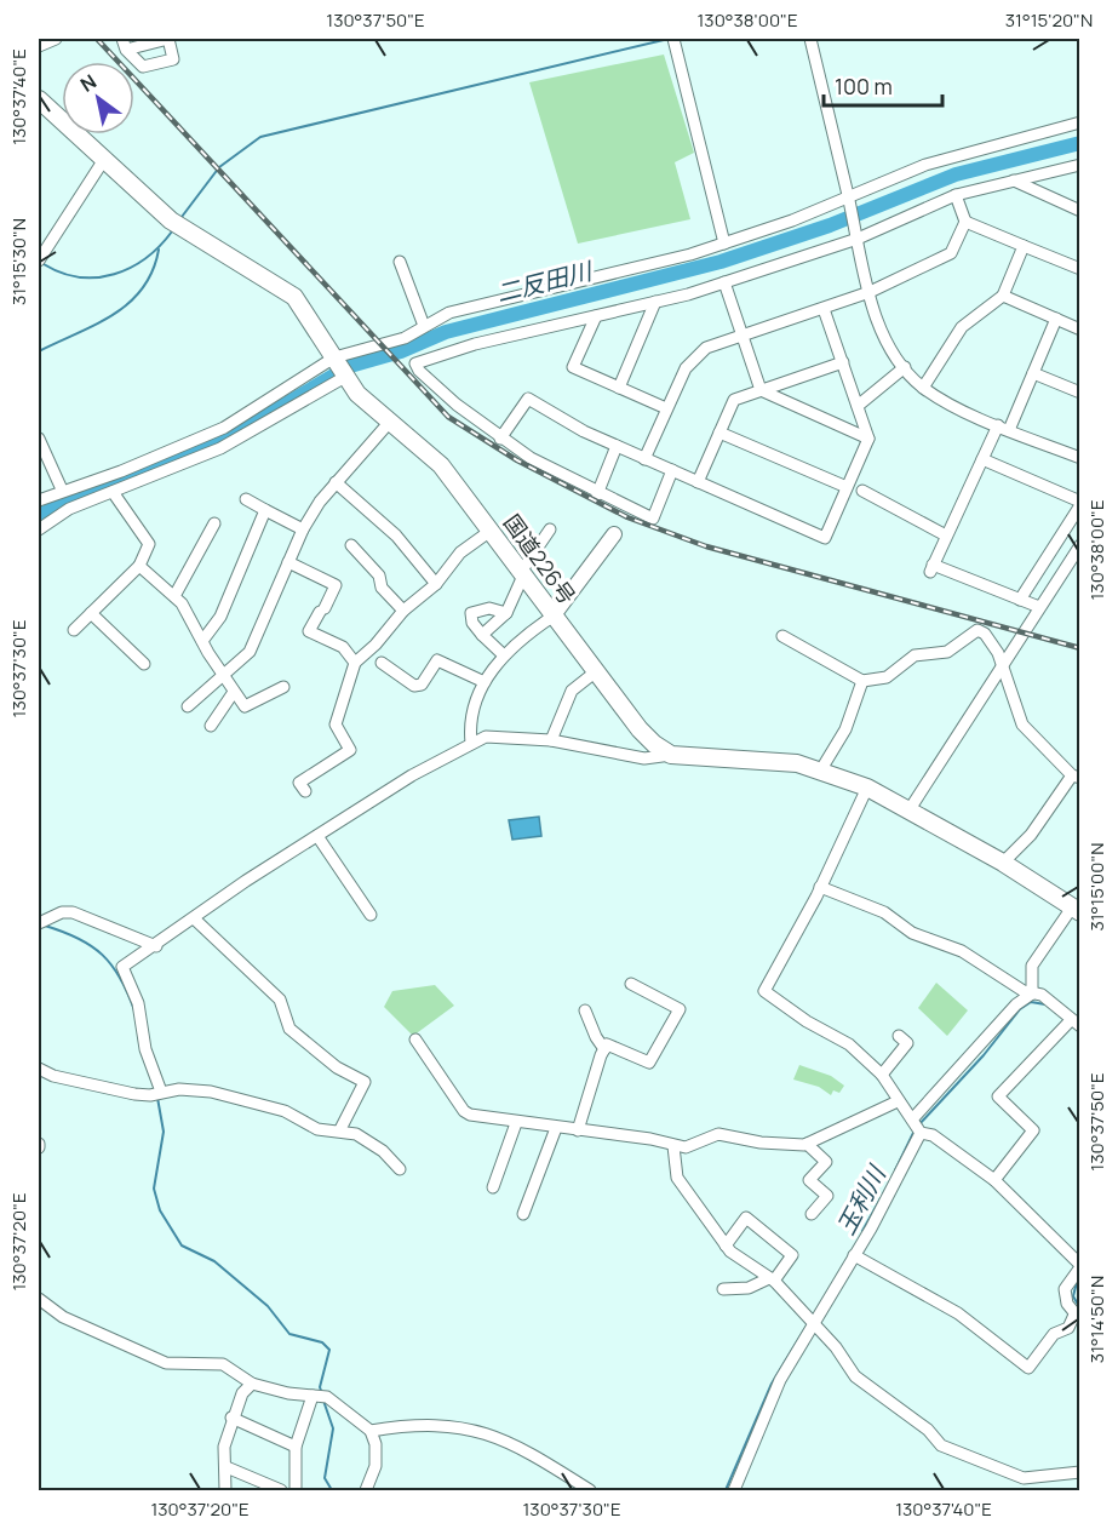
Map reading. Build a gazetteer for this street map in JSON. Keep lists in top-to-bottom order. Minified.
{"streets":{"highway":["国道226号"]},"water":["二反田川","玉利川"],"scale_bar":"100 m","north":"top left","coordinates":["130°37'50\"E","130°38'00\"E","31°15'20\"N","130°37'40\"E","31°15'30\"N","130°37'30\"E","31°15'00\"N","130°37'20\"E","31°14'50\"N"]}
